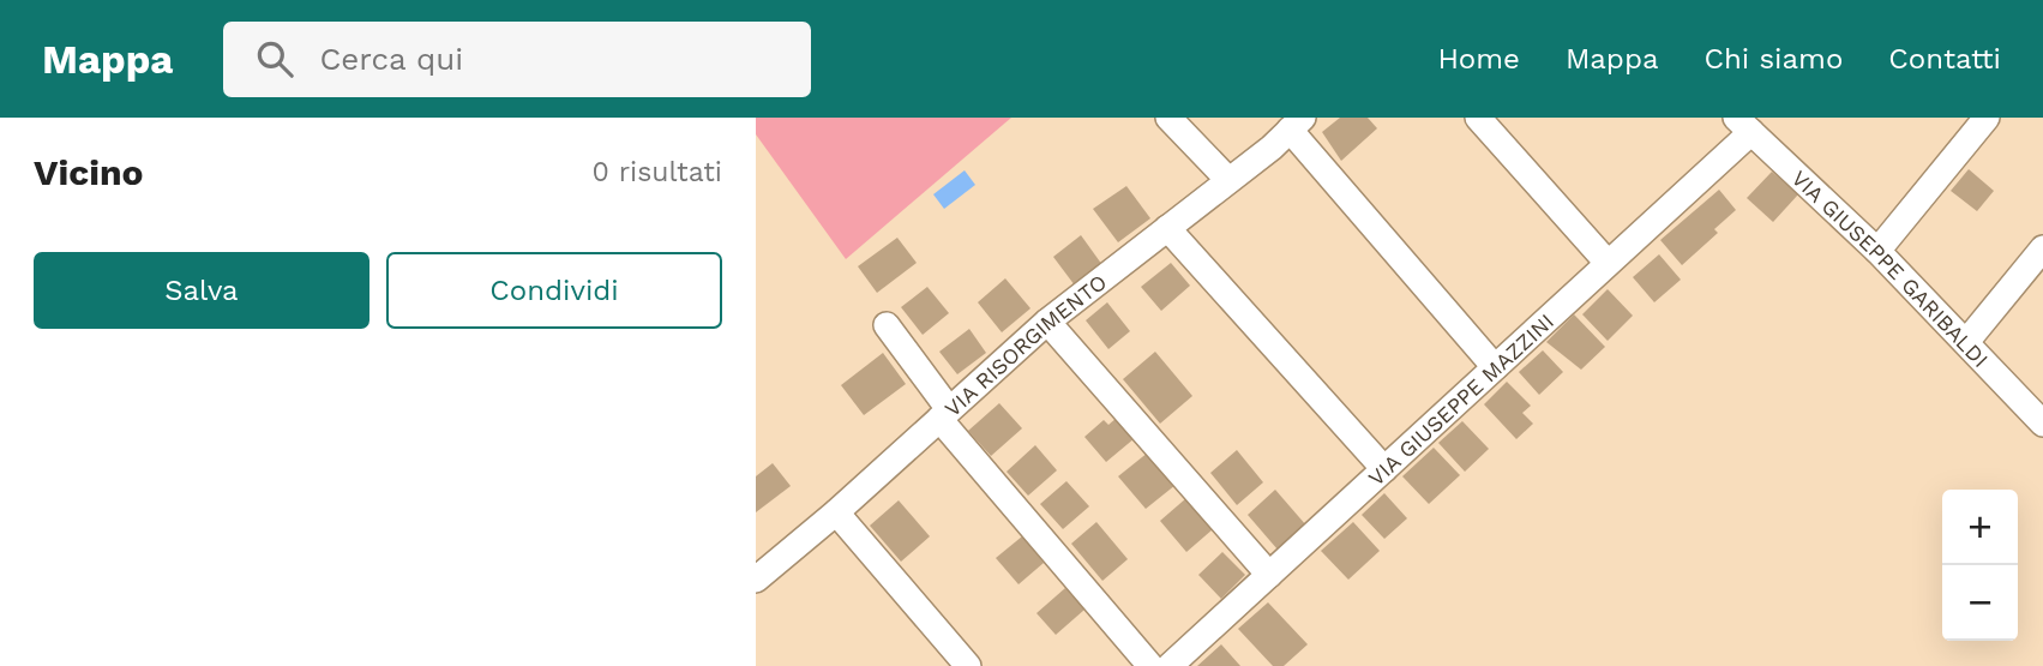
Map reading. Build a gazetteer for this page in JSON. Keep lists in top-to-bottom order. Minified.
{"streets":{"street":["VIA GIUSEPPE GARIBALDI","VIA RISORGIMENTO","VIA GIUSEPPE MAZZINI"]},"crossings":[["VIA GIUSEPPE GARIBALDI","VIA GIUSEPPE MAZZINI"]],"page":{"header":"Mappa","search":"Cerca qui","nav":["Home","Mappa","Chi siamo","Contatti"],"heading":["Vicino","0 risultati"],"buttons":["Salva","Condividi"],"map_buttons":["+","−"]}}
